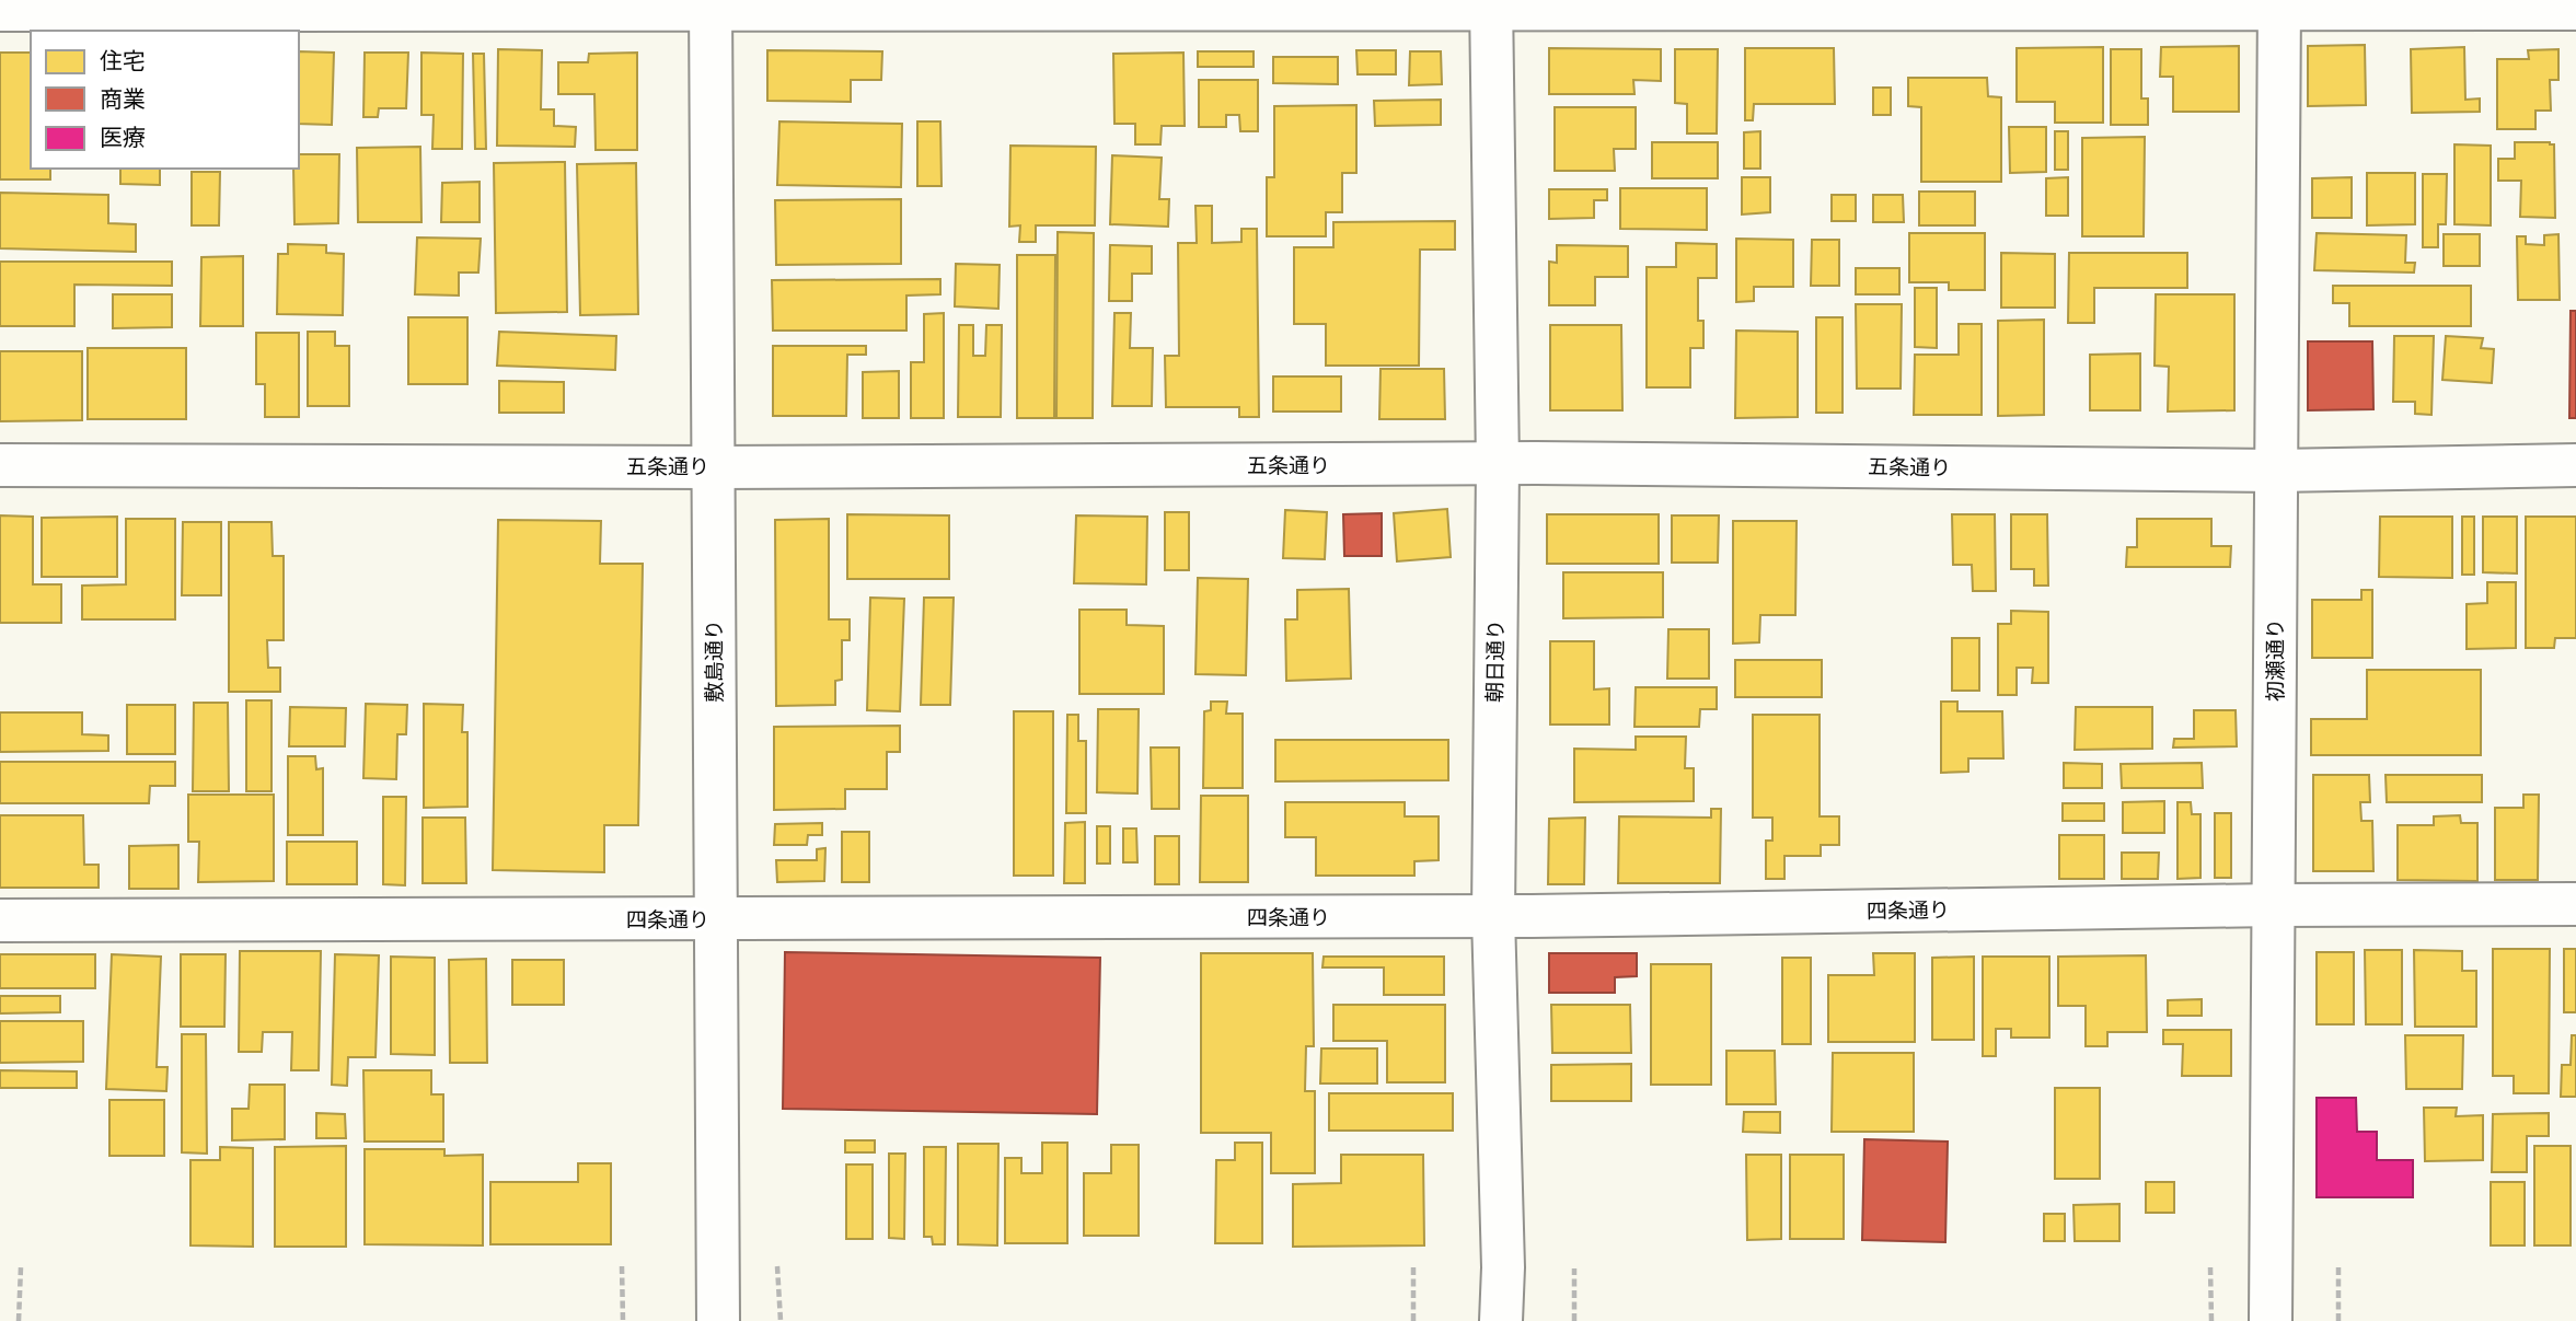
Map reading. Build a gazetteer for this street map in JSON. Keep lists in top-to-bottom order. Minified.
{"streets":{"street":["五条通り","初瀬通り","敷島通り","朝日通り","四条通り"]},"crossings":[["五条通り","初瀬通り"],["五条通り","敷島通り"],["五条通り","朝日通り"],["初瀬通り","四条通り"],["敷島通り","四条通り"],["朝日通り","四条通り"]],"legend":["住宅","商業","医療"]}
